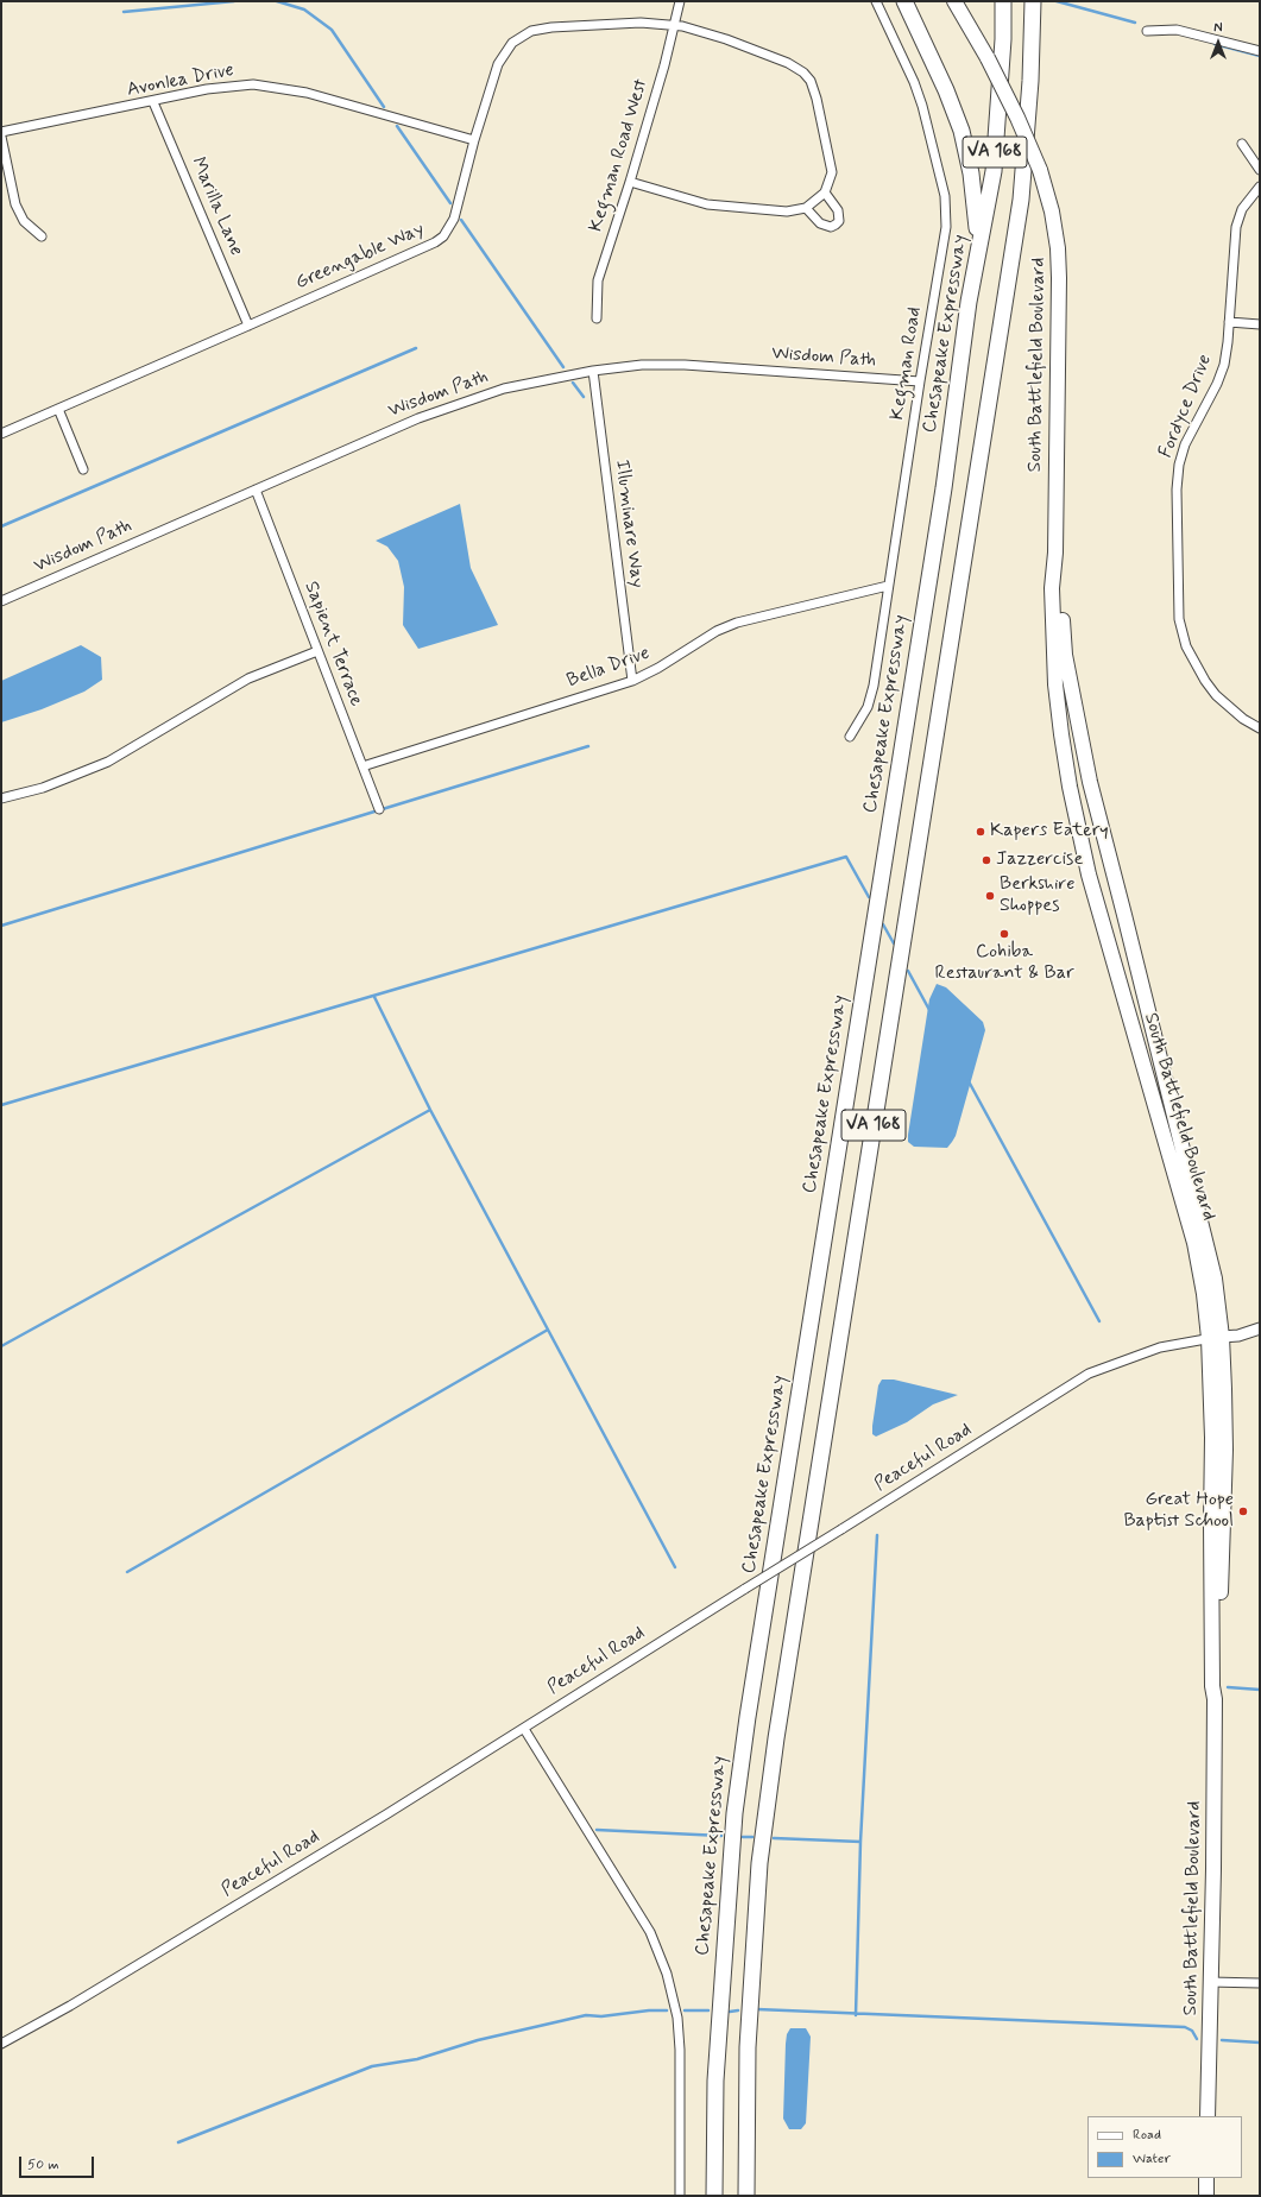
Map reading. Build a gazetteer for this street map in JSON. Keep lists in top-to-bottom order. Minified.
{"streets":{"highway":["VA 168","Chesapeake Expressway"],"main road":["South Battlefield Boulevard"],"street":["Avonlea Drive","Kegman Road West","Marilla Lane","Greengable Way","Wisdom Path","Kegman Road","Fordyce Drive","Illuminare Way","Sapient Terrace","Bella Drive","Peaceful Road"]},"crossings":[["Avonlea Drive","Marilla Lane"],["Avonlea Drive","Greengable Way"],["Kegman Road West","Greengable Way"],["Marilla Lane","Greengable Way"],["Wisdom Path","Kegman Road"],["Wisdom Path","Illuminare Way"],["Wisdom Path","Sapient Terrace"],["Kegman Road","Bella Drive"],["South Battlefield Boulevard","Peaceful Road"],["Illuminare Way","Bella Drive"],["Sapient Terrace","Bella Drive"]],"places":["Kapers Eatery","Jazzercise","Berkshire Shoppes","Cohiba Restaurant & Bar","Great Hope Baptist School"],"legend":["Road","Water"],"scale_bar":"50 m","north":"top"}
